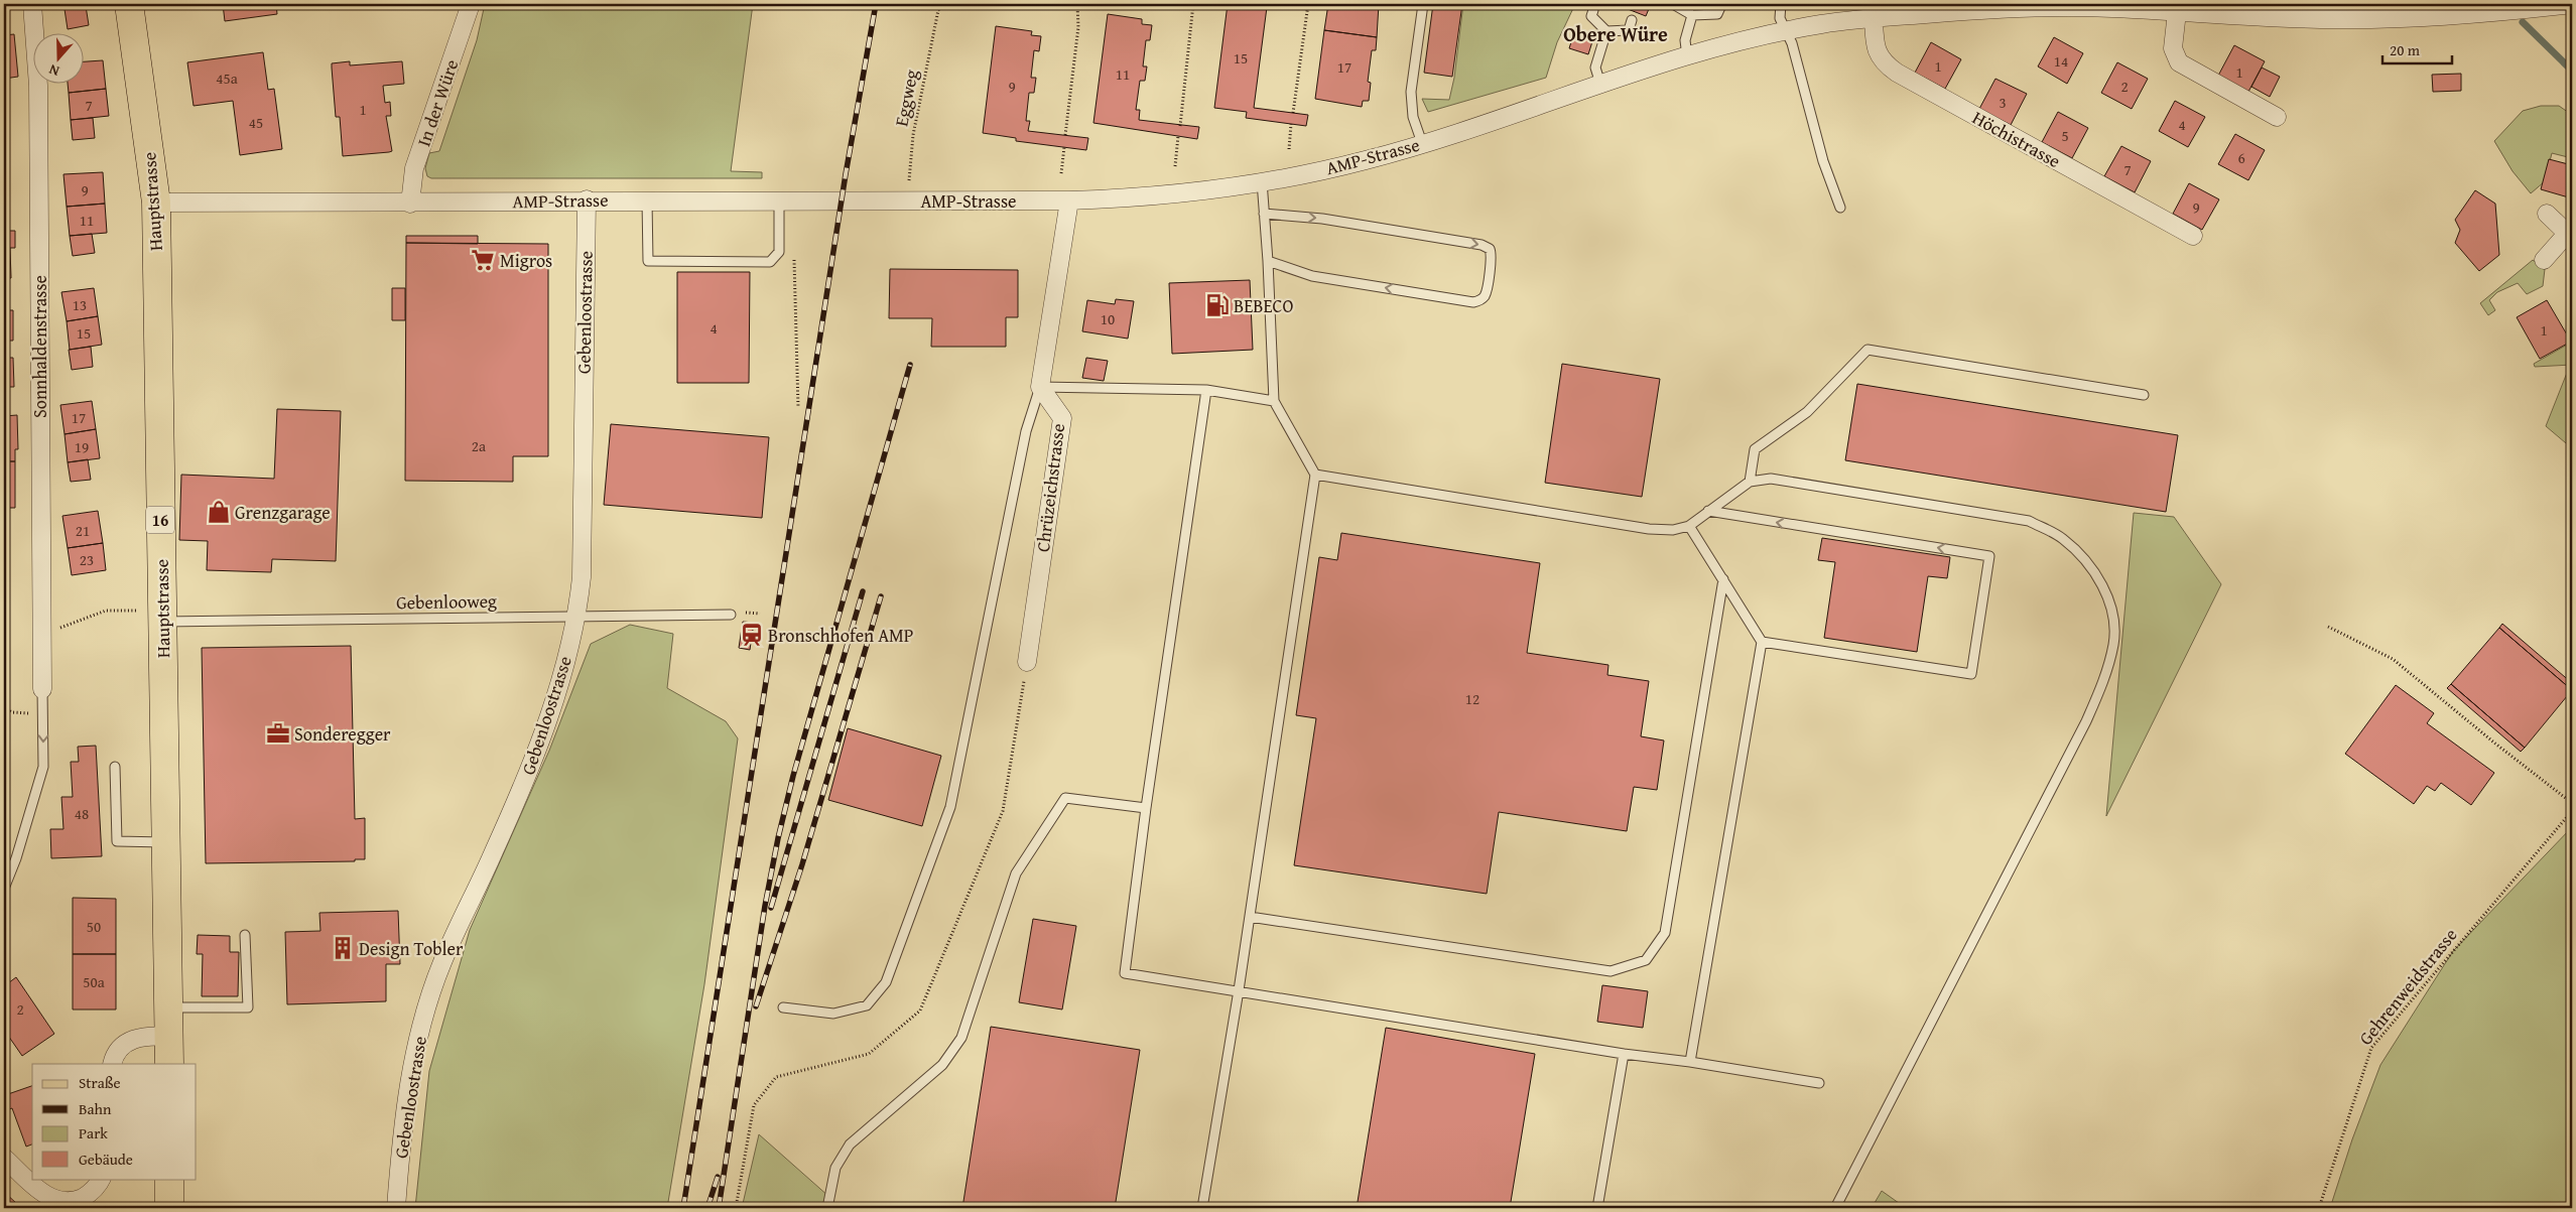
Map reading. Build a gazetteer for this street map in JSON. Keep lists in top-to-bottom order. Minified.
{"streets":{"main road":["Hauptstrasse","16"],"street":["In der Würe","Höchistrasse","AMP-Strasse","Gebenloostrasse","Sonnhaldenstrasse","Chrüzeichstrasse"],"lane":["Gebenlooweg"],"path":["Eggweg","Gehrenweidstrasse"]},"crossings":[["Eggweg","AMP-Strasse"],["In der Würe","AMP-Strasse"],["Höchistrasse","AMP-Strasse"],["AMP-Strasse","Hauptstrasse"],["AMP-Strasse","Gebenloostrasse"],["Hauptstrasse","Gebenlooweg"],["Gebenloostrasse","Gebenlooweg"]],"districts":["Obere Würe"],"places":{"supermarket":["Migros"],"fuel station":["BEBECO"],"shop":["Grenzgarage"],"station":["Bronschhofen AMP"],"office":["Sonderegger"],"building":["Design Tobler"]},"house_numbers":["15","14","1","17","1","11","45a","9","2","3","7","1","45","4","5","6","7","9","9","11","13","10","4","1","15","17","2a","19","21","23","12","48","50","50a","2"],"legend":["Straße","Bahn","Park","Gebäude"],"scale_bar":"20 m","north":"bottom"}
